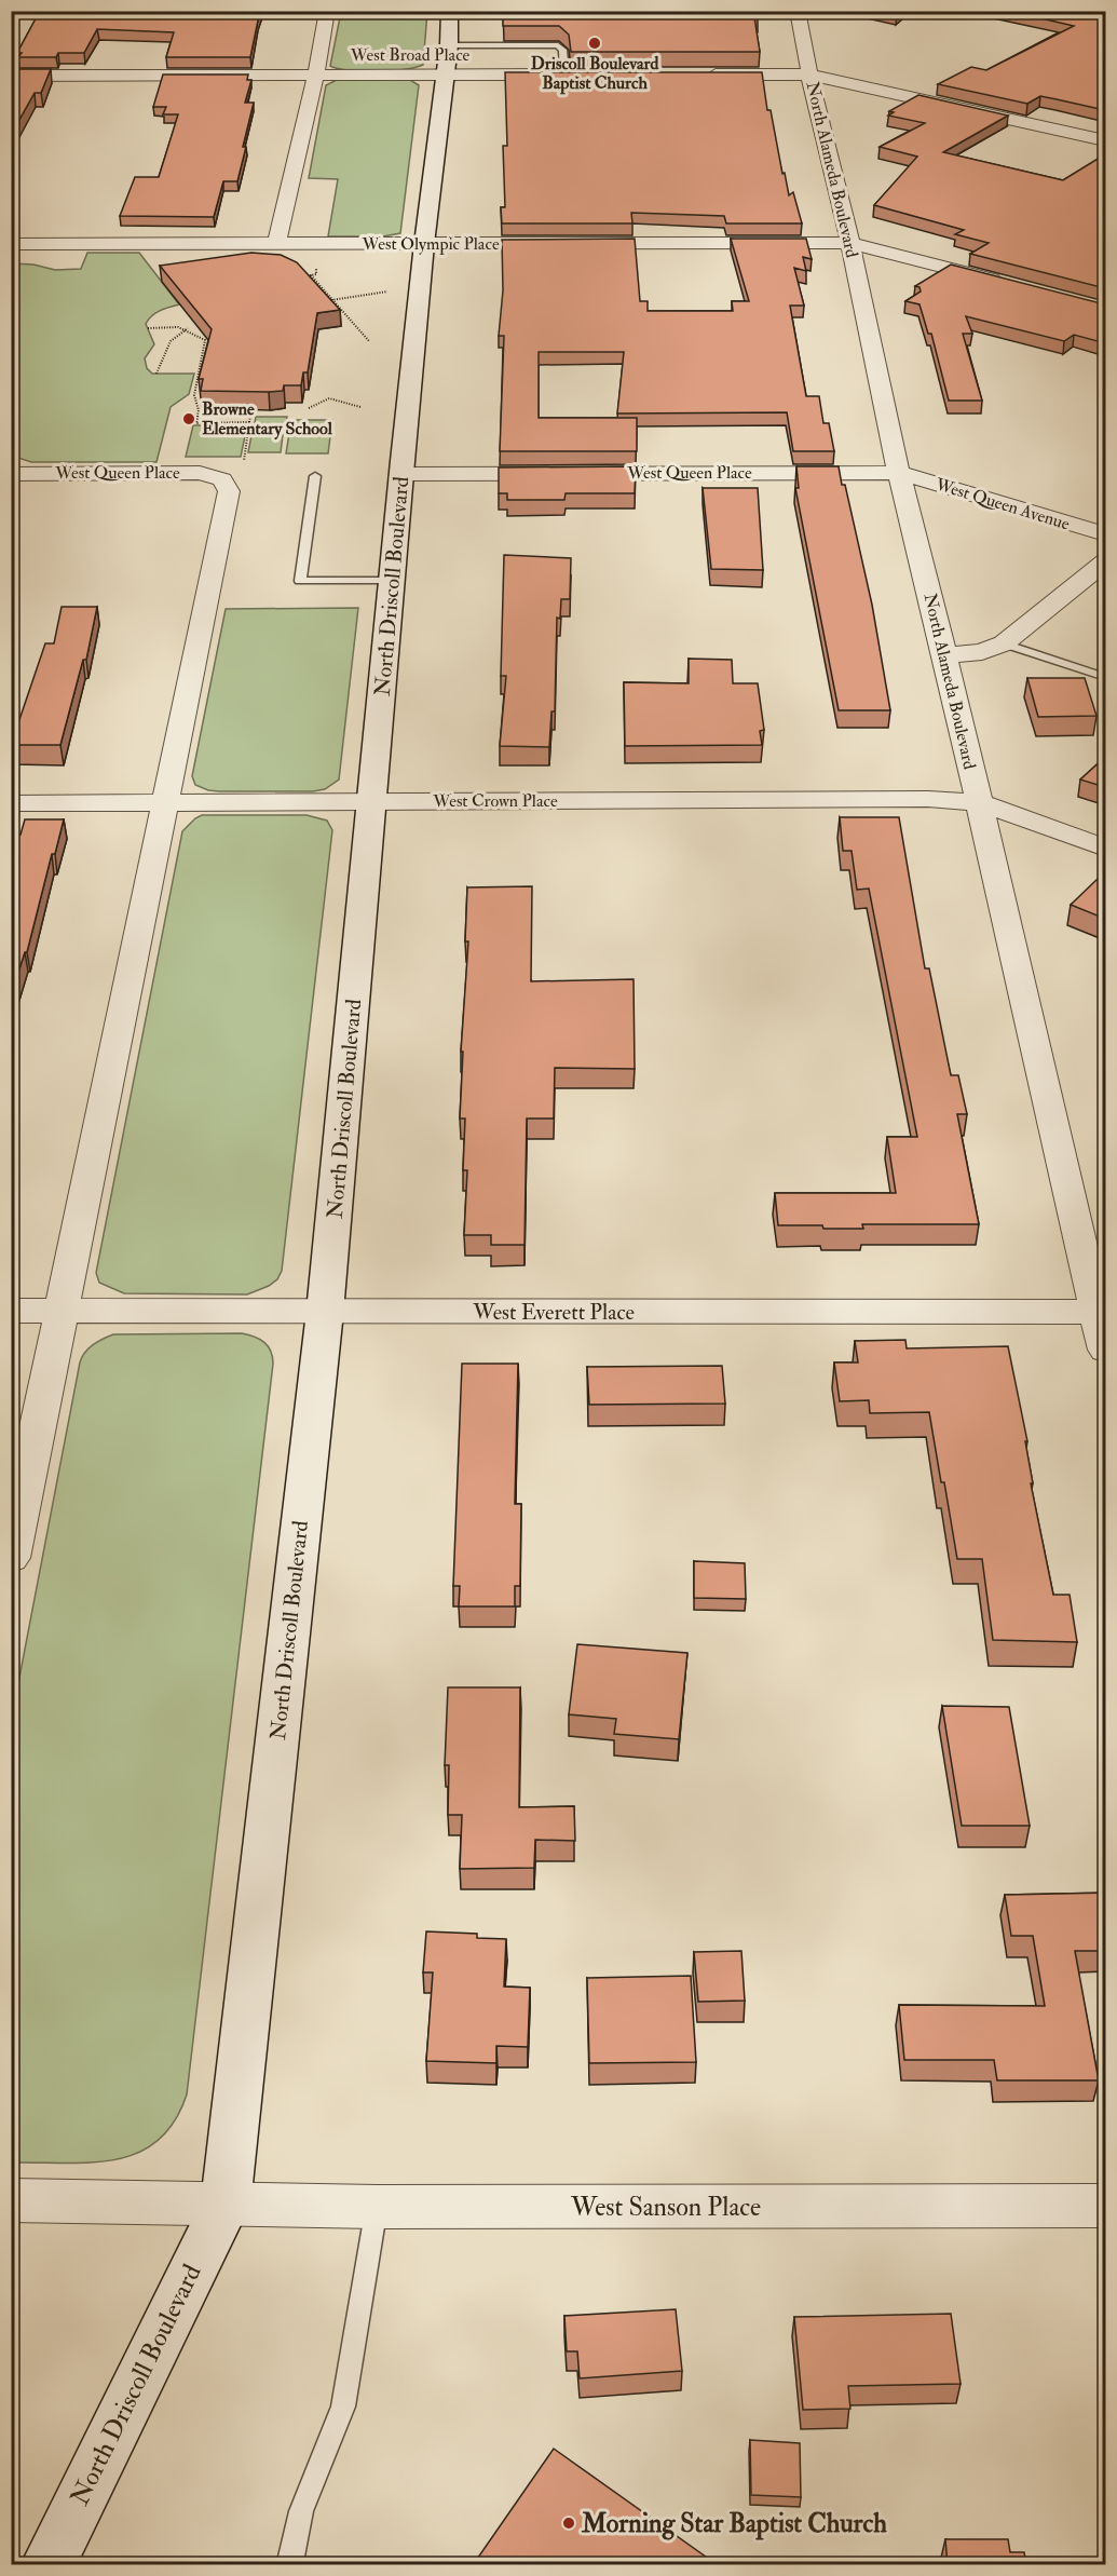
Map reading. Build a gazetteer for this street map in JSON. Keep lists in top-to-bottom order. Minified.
{"streets":{"main road":["North Driscoll Boulevard"],"street":["West Broad Place","North Alameda Boulevard","West Olympic Place","West Queen Place","West Queen Avenue","West Crown Place","West Everett Place","West Sanson Place"]},"crossings":[["West Broad Place","North Driscoll Boulevard"],["North Alameda Boulevard","West Olympic Place"],["North Alameda Boulevard","West Queen Place"],["North Alameda Boulevard","West Queen Avenue"],["North Alameda Boulevard","West Crown Place"],["North Alameda Boulevard","West Everett Place"],["West Olympic Place","North Driscoll Boulevard"],["West Queen Place","West Queen Avenue"],["West Queen Place","North Driscoll Boulevard"],["North Driscoll Boulevard","West Crown Place"],["North Driscoll Boulevard","West Everett Place"],["North Driscoll Boulevard","West Sanson Place"]],"places":["Driscoll Boulevard Baptist Church","Browne Elementary School","Morning Star Baptist Church"]}
